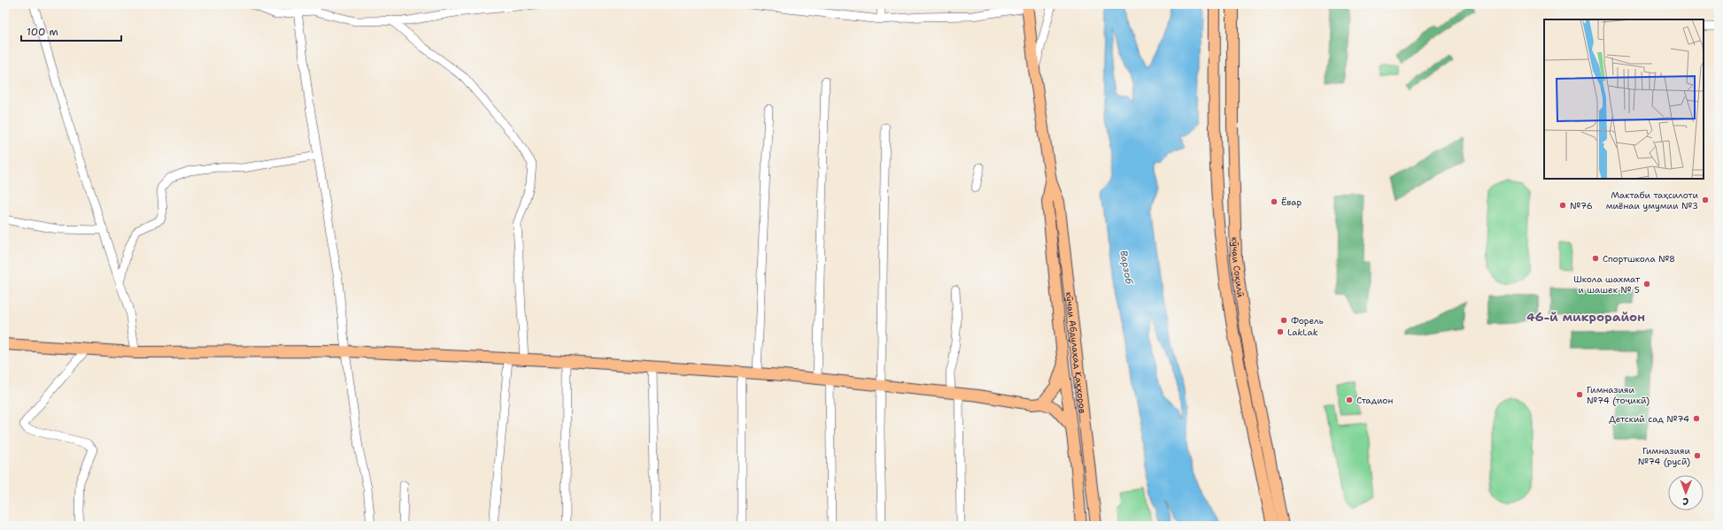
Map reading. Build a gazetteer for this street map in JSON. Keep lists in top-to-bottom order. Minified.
{"streets":{"main road":["кӯчаи Соҳилӣ","кӯчаи Абдулаҳад Қаҳҳоров"]},"districts":["46-й микрорайон"],"water":["Варзоб"],"places":["Мактаби таҳсилоти миёнаи умумии №3","Ёвар","№76","Спортшкола №8","Школа шахмат и шашек № 5","Форель","LakLak","Гимназияи №74 (тоҷикӣ)","Стадион","Детский сад №74","Гимназияи №74 (русӣ)"],"scale_bar":"100 m","north":"bottom"}
